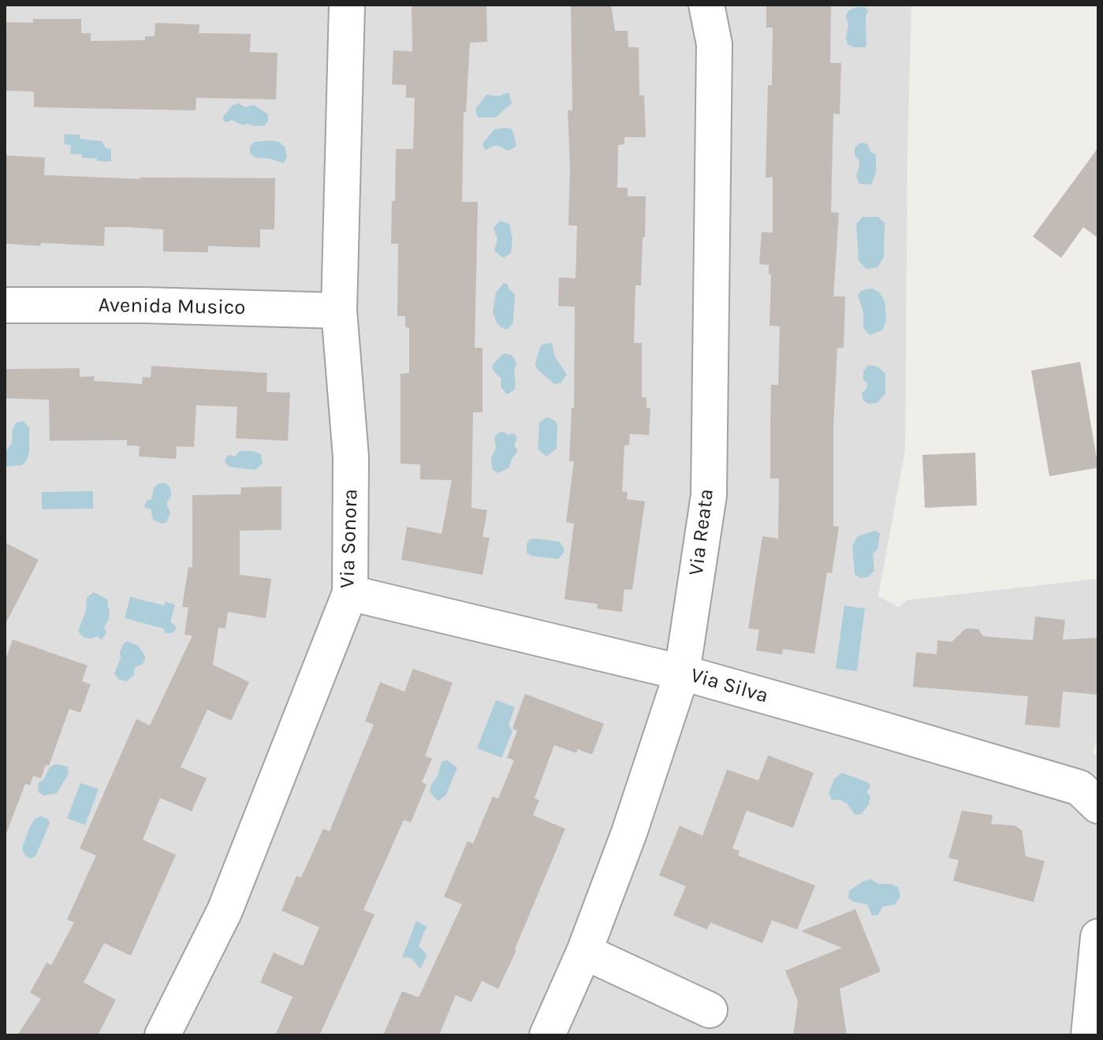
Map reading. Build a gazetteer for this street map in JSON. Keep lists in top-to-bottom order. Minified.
{"streets":{"street":["Avenida Musico","Via Reata","Via Sonora","Via Silva"]},"crossings":[["Avenida Musico","Via Sonora"],["Via Reata","Via Silva"],["Via Sonora","Via Silva"]]}
